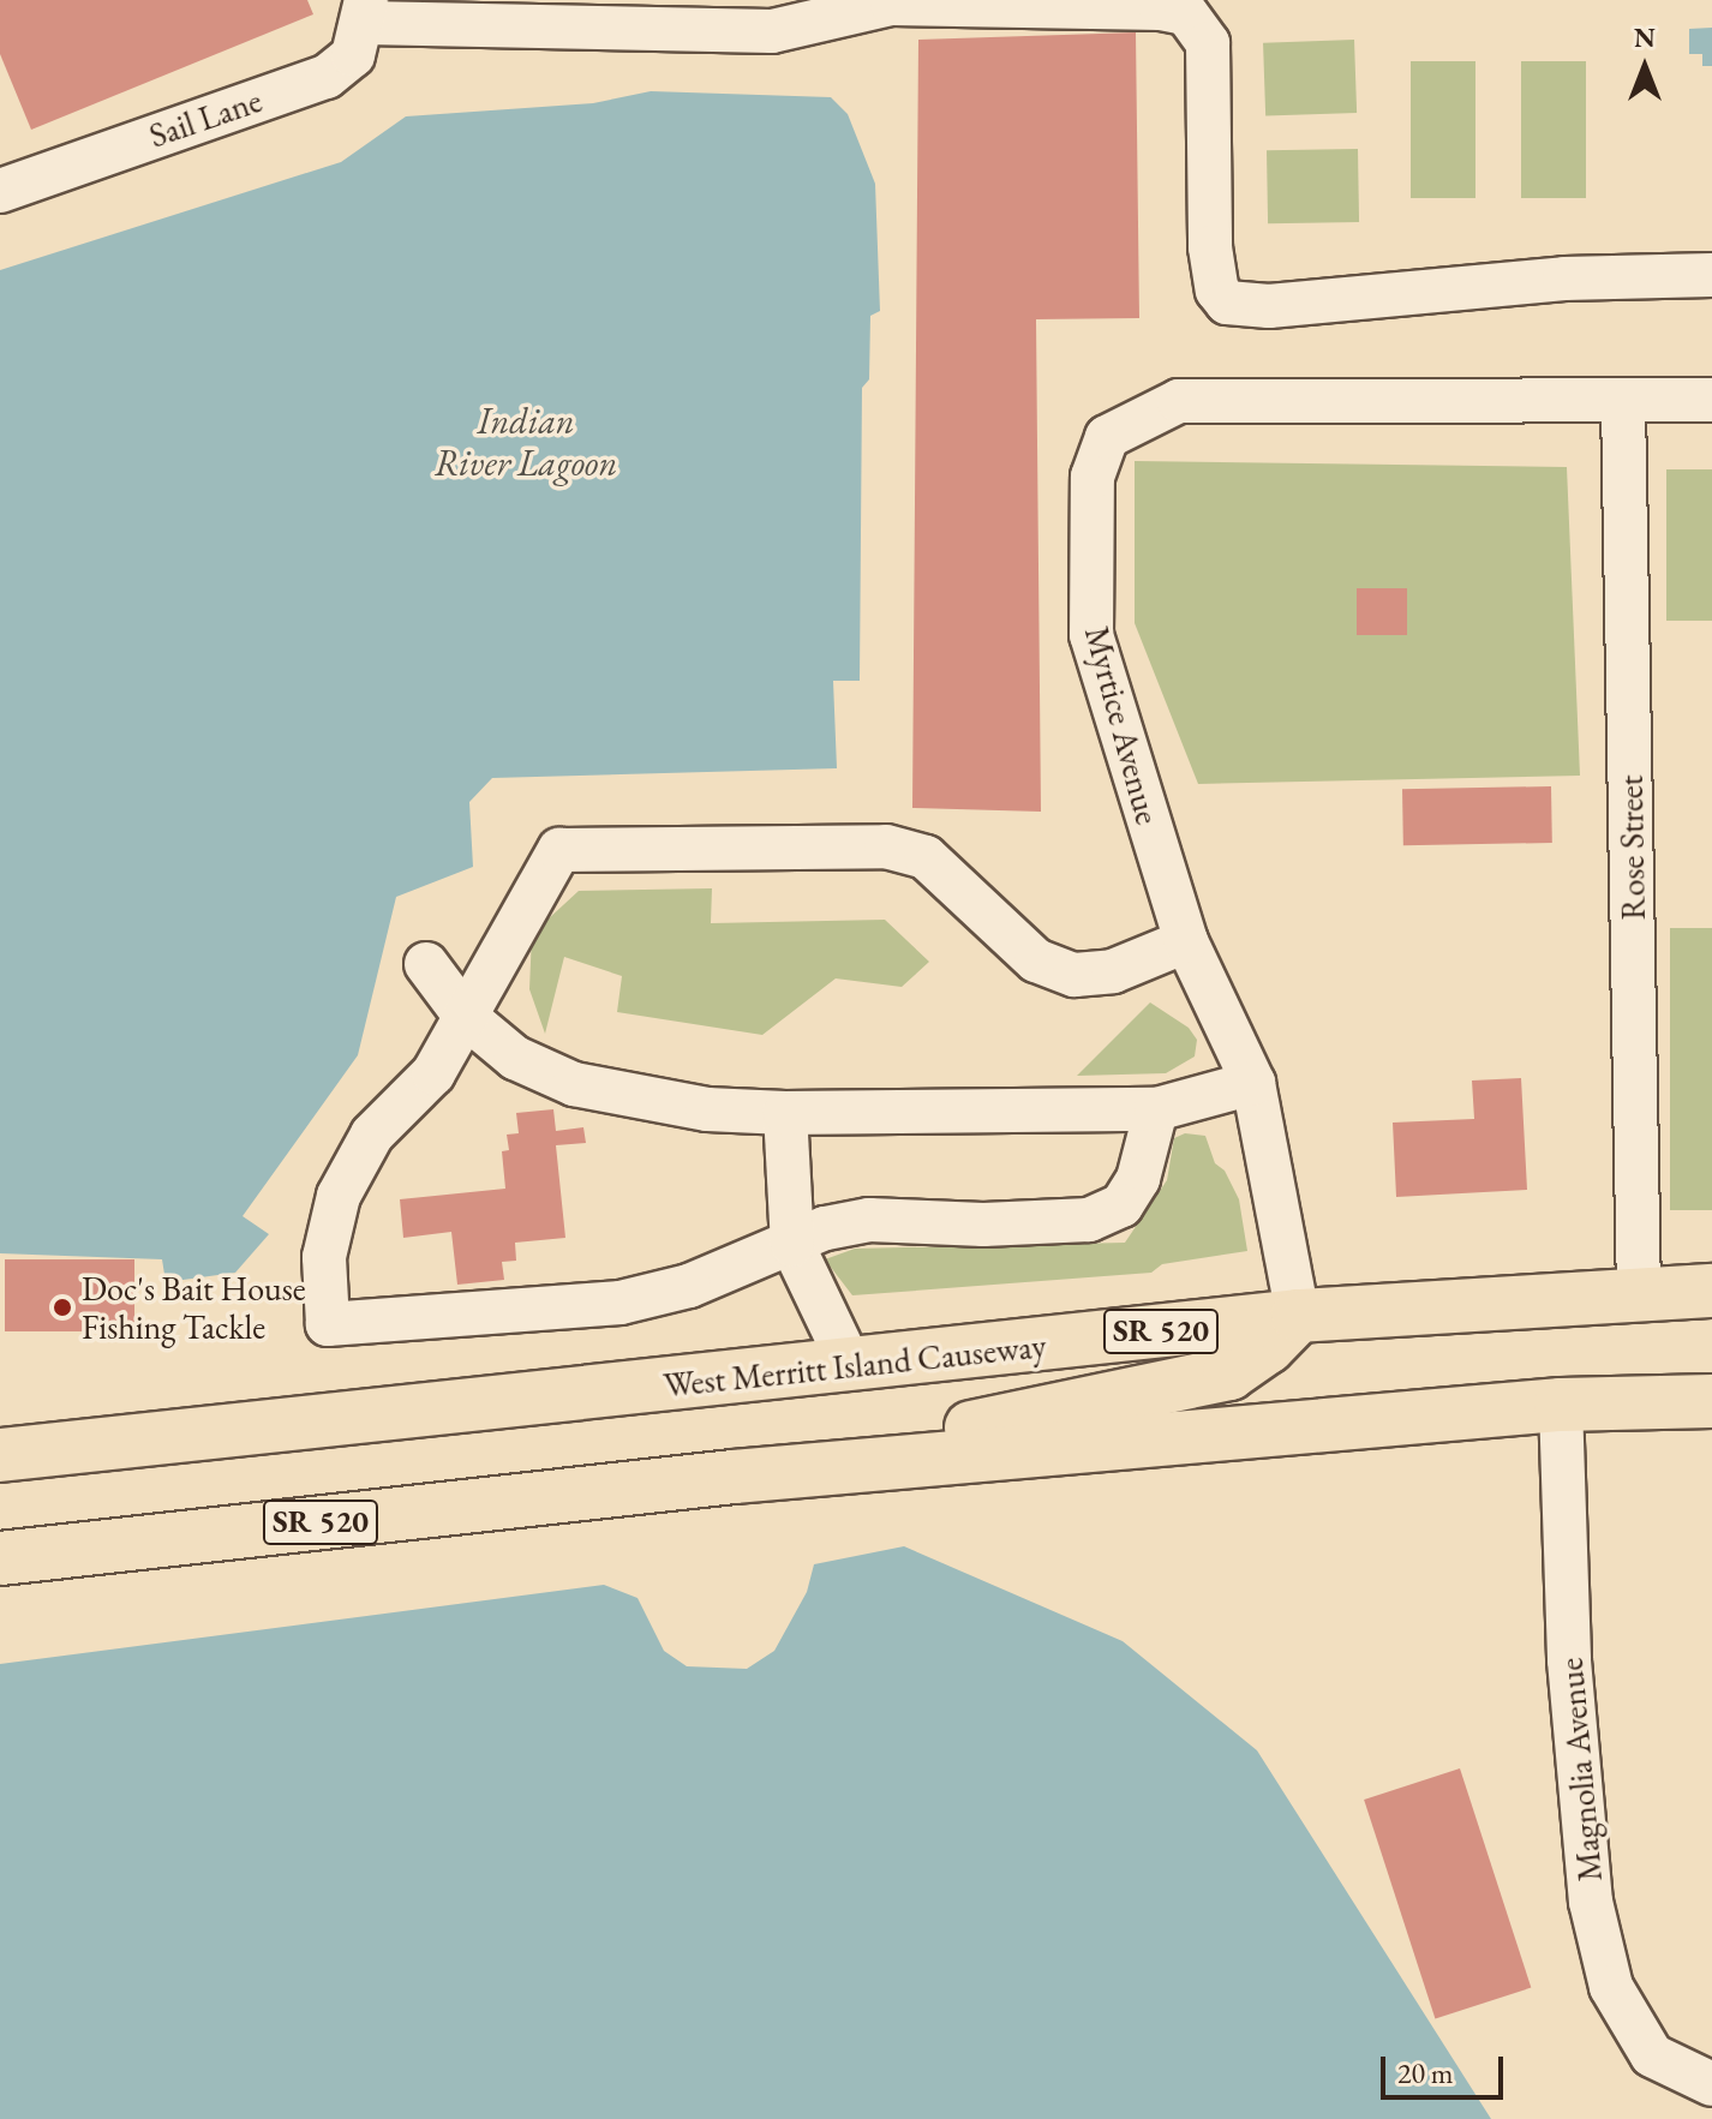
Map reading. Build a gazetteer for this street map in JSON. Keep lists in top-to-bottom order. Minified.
{"streets":{"main road":["SR 520","West Merritt Island Causeway"],"street":["Sail Lane","Myrtice Avenue","Rose Street","Magnolia Avenue"]},"crossings":[["Myrtice Avenue","Rose Street"],["Myrtice Avenue","West Merritt Island Causeway"],["Rose Street","West Merritt Island Causeway"],["SR 520","Magnolia Avenue"]],"water":["Indian River Lagoon"],"places":["Doc's Bait House Fishing Tackle"],"scale_bar":"20 m","north":"top"}
